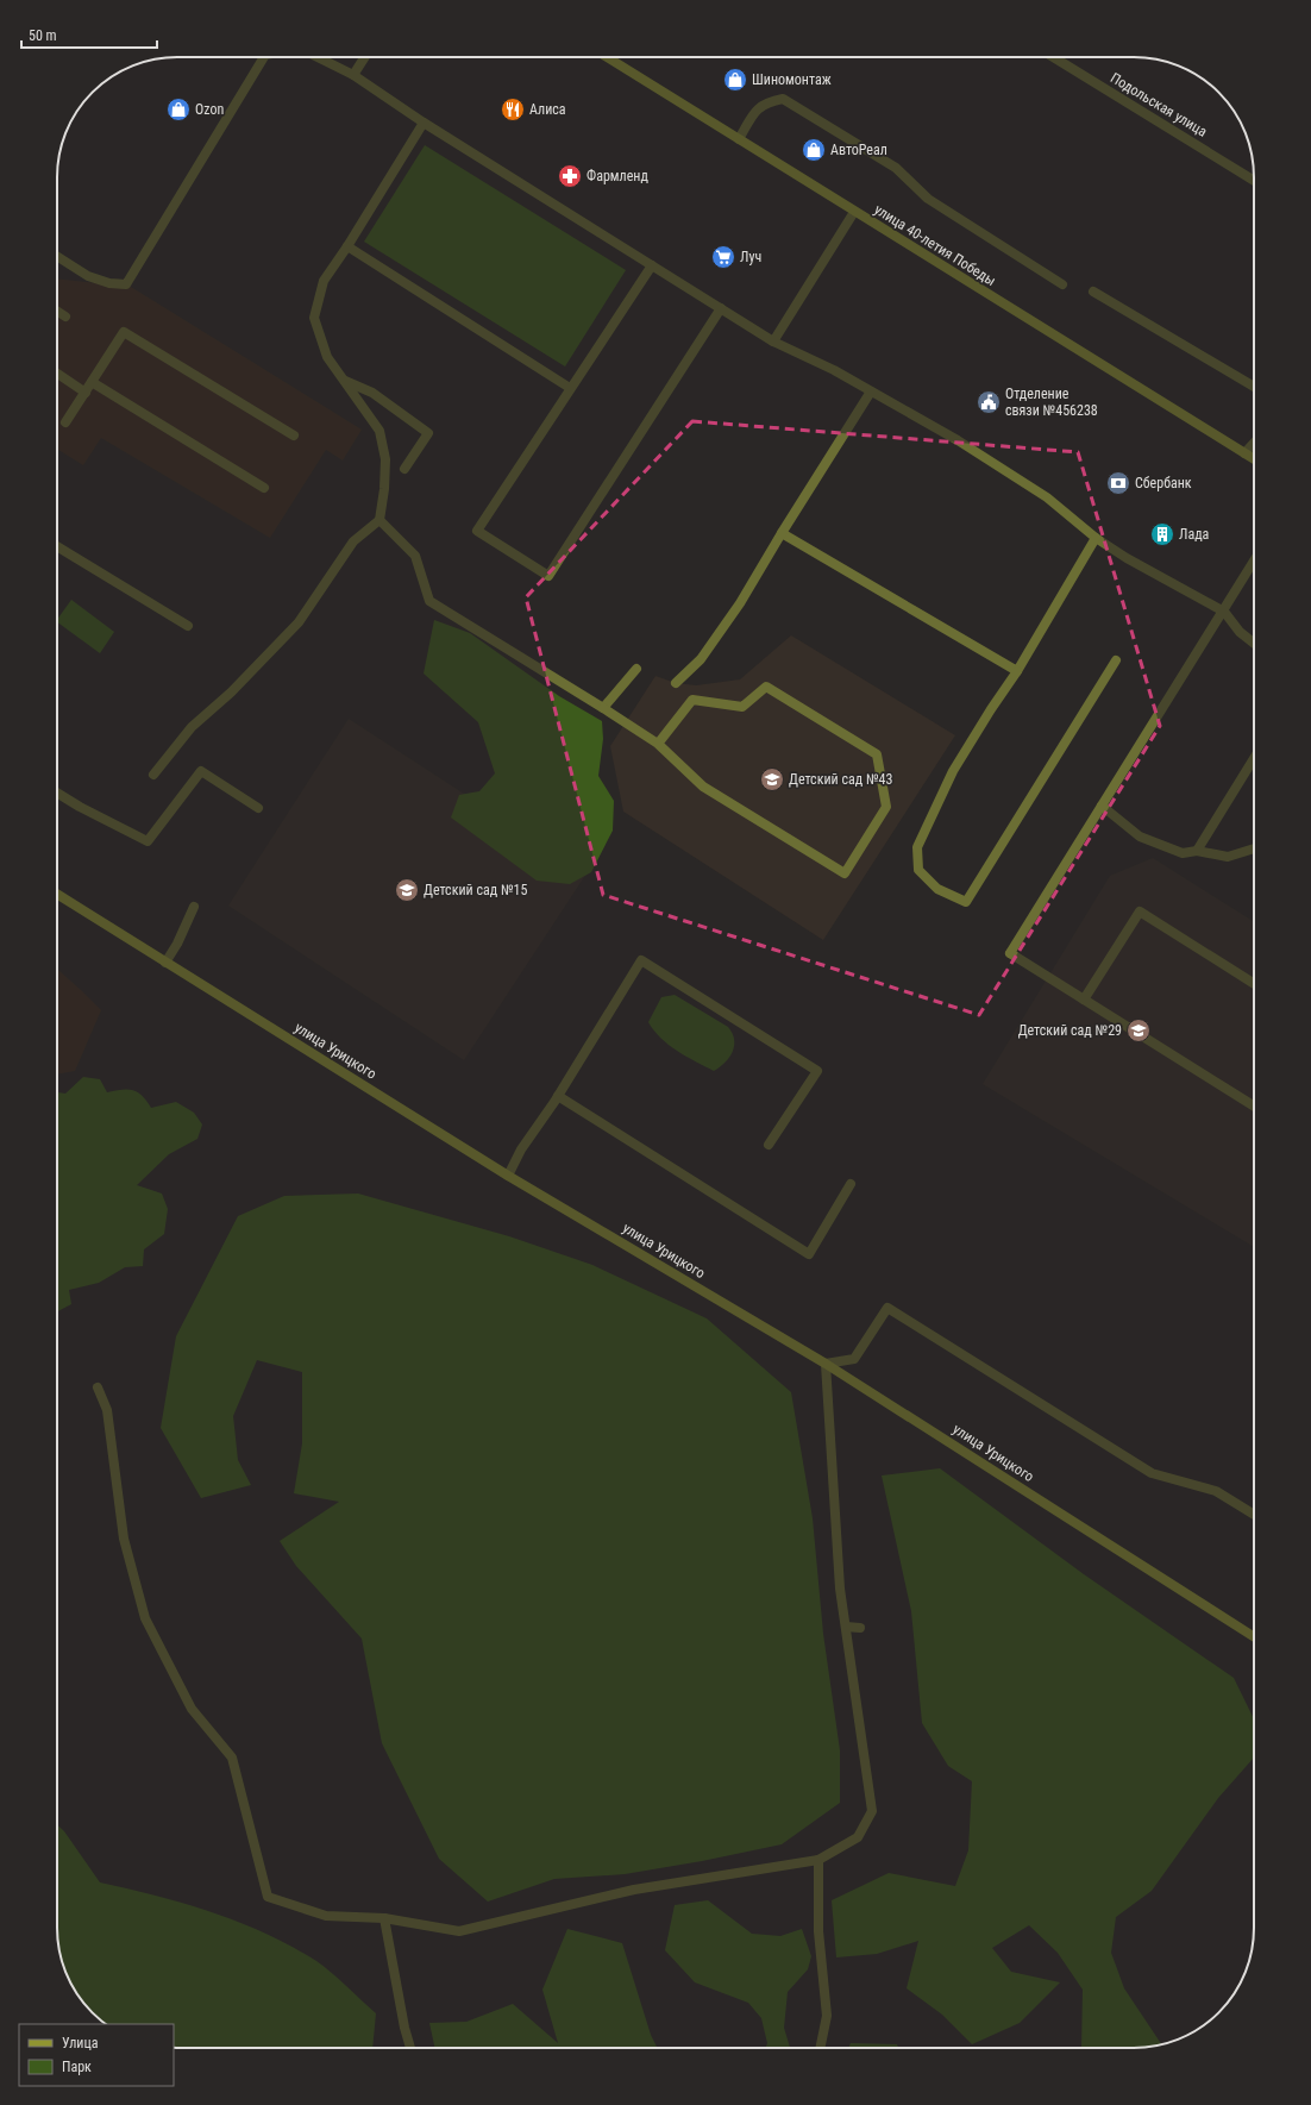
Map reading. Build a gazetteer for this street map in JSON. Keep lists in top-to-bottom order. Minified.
{"streets":{"street":["Подольская улица","улица 40-летия Победы","улица Урицкого"]},"places":{"shop":["Шиномонтаж","Ozon","AвтоРеал"],"restaurant":["Алиса"],"pharmacy":["Фармленд"],"supermarket":["Луч"],"public building":["Отделение связи №456238"],"bank":["Сбербанк"],"building":["Лада"],"school or university":["Детский сад №43","Детский сад №15","Детский сад №29"]},"legend":["Улица","Парк"],"scale_bar":"50 m"}
